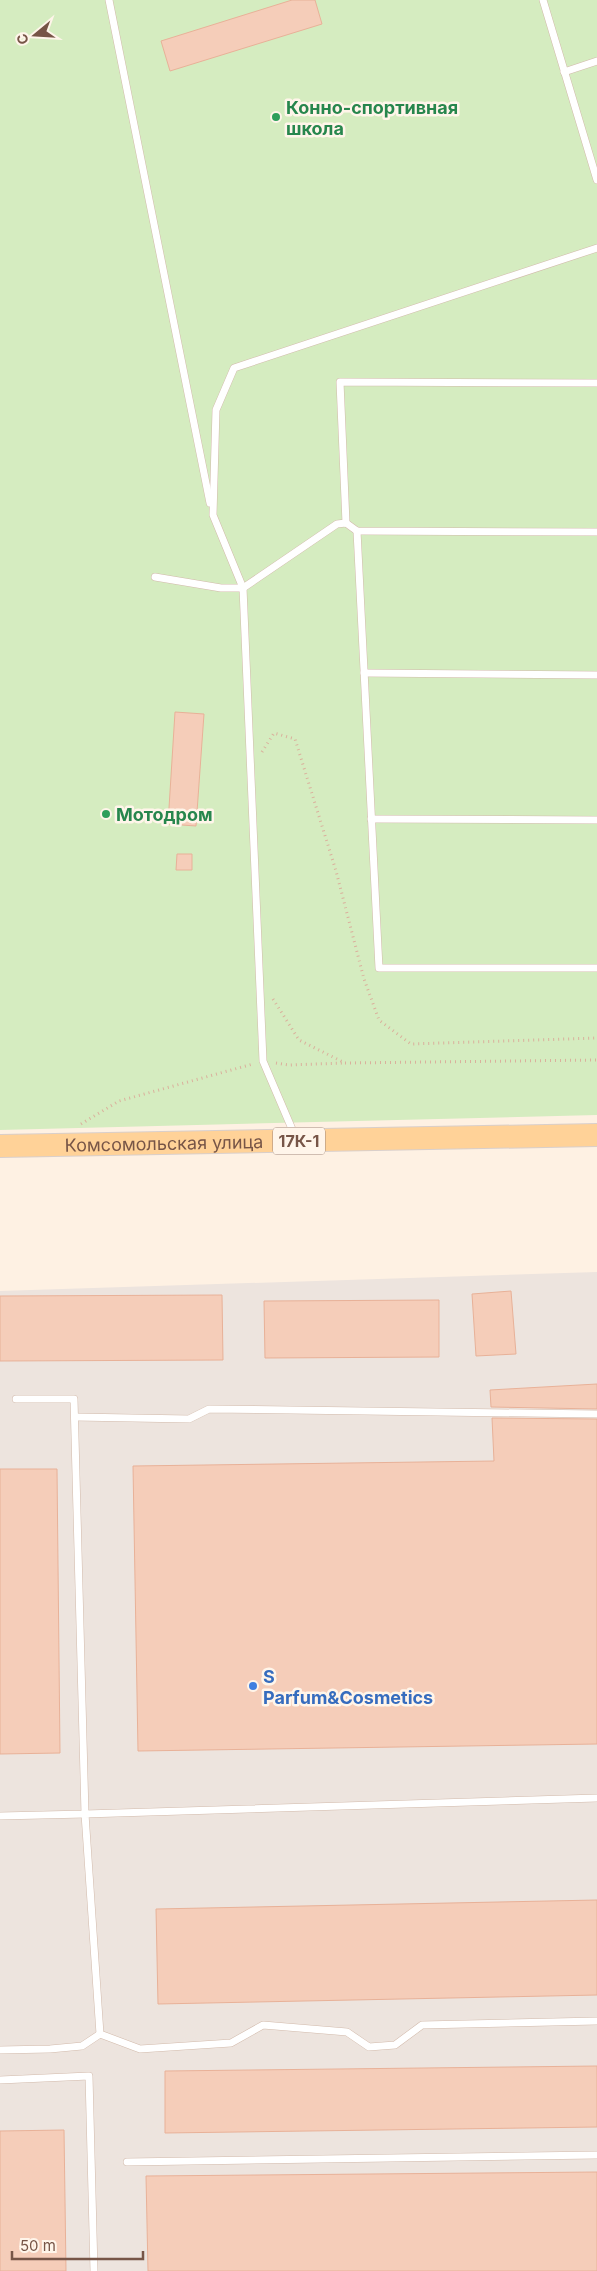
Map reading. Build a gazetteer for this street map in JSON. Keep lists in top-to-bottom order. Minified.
{"streets":{"main road":["17К-1","Комсомольская улица"]},"places":["Конно-спортивная школа","Мотодром","S Parfum&Cosmetics"],"scale_bar":"50 m","north":"left"}
